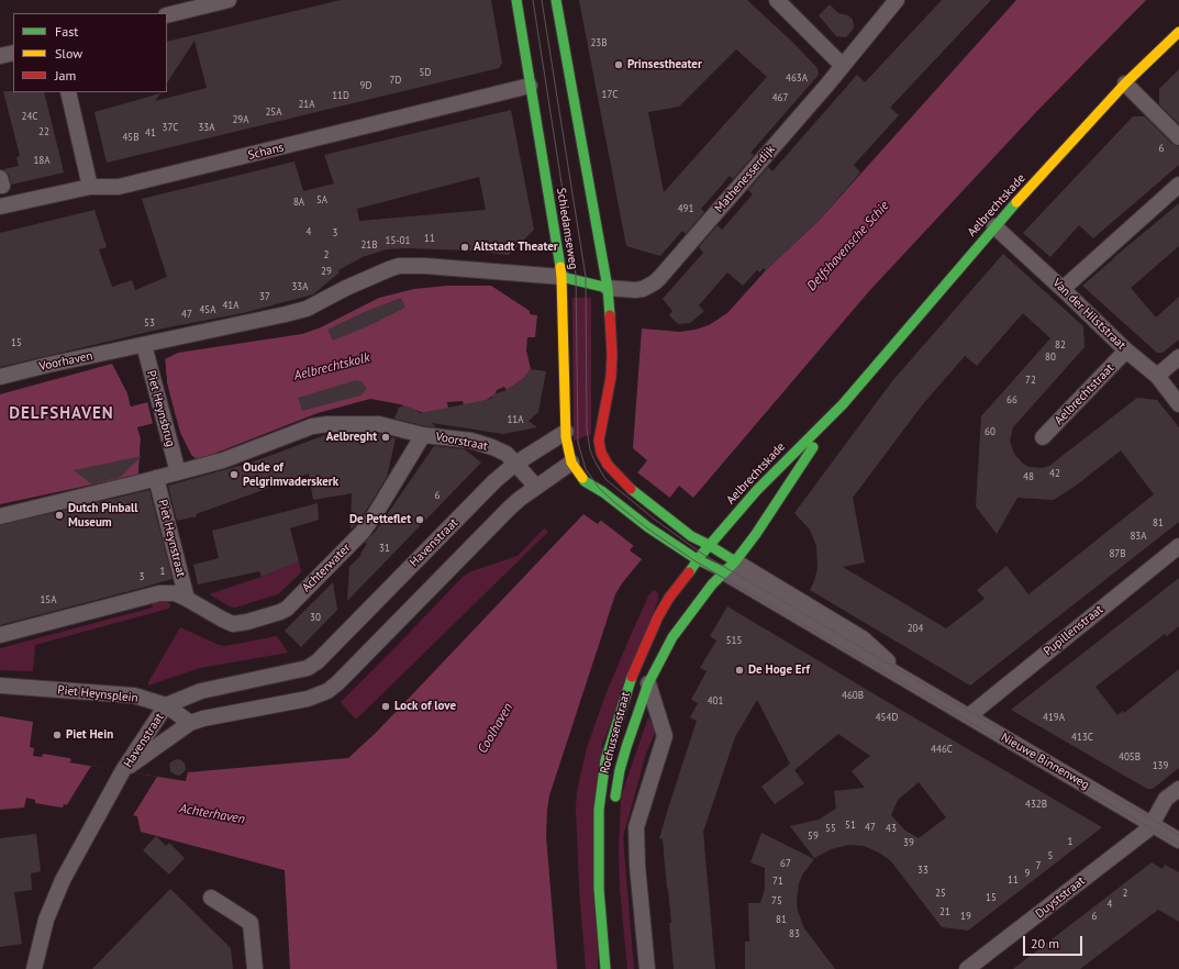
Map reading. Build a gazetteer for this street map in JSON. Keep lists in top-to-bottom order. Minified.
{"streets":{"street":["Schans","Mathenesserdijk","Aelbrechtskade","Schiedamseweg","Van der Hilststraat","Voorhaven","Aelbrechtstraat","Piet Heynsbrug","Voorstraat","Piet Heynstraat","Havenstraat","Achterwater","Pupillenstraat","Piet Heynsplein","Rochussenstraat","Nieuwe Binnenweg","Duyststraat"]},"crossings":[["Schans","Schiedamseweg"],["Mathenesserdijk","Schiedamseweg"],["Aelbrechtskade","Van der Hilststraat"],["Aelbrechtskade","Rochussenstraat"],["Aelbrechtskade","Nieuwe Binnenweg"],["Schiedamseweg","Havenstraat"],["Schiedamseweg","Rochussenstraat"],["Schiedamseweg","Nieuwe Binnenweg"],["Van der Hilststraat","Aelbrechtstraat"],["Voorhaven","Piet Heynsbrug"],["Voorstraat","Havenstraat"],["Voorstraat","Achterwater"],["Piet Heynstraat","Achterwater"],["Havenstraat","Piet Heynsplein"],["Pupillenstraat","Nieuwe Binnenweg"],["Rochussenstraat","Nieuwe Binnenweg"],["Nieuwe Binnenweg","Duyststraat"]],"districts":["DELFSHAVEN"],"water":["Delfshavensche Schie","Aelbrechtskolk","Coolhaven","Achterhaven"],"places":["Prinsestheater","Altstadt Theater","Aelbreght","Oude of Pelgrimvaderskerk","Dutch Pinball Museum","De Petteflet","De Hoge Erf","Lock of love","Piet Hein"],"house_numbers":["23B","5D","463A","7D","9D","17C","11D","467","21A","25A","24C","29A","37C","33A","22","41","45B","6","18A","5A","8A","491","4","3","11","15-01","21B","2","29","33A","37","41A","45A","47","53","15","82","80","72","66","11A","60","42","48","6","81","83A","31","87B","1","3","15A","30","204","515","460B","401","454D","419A","413C","446C","405B","139","432B","51","47","55","43","59","1","39","5","67","7","33","9","11","71","25","2","15","75","4","21","19","6","81","83"],"legend":["Fast","Slow","Jam"],"scale_bar":"20 m"}
